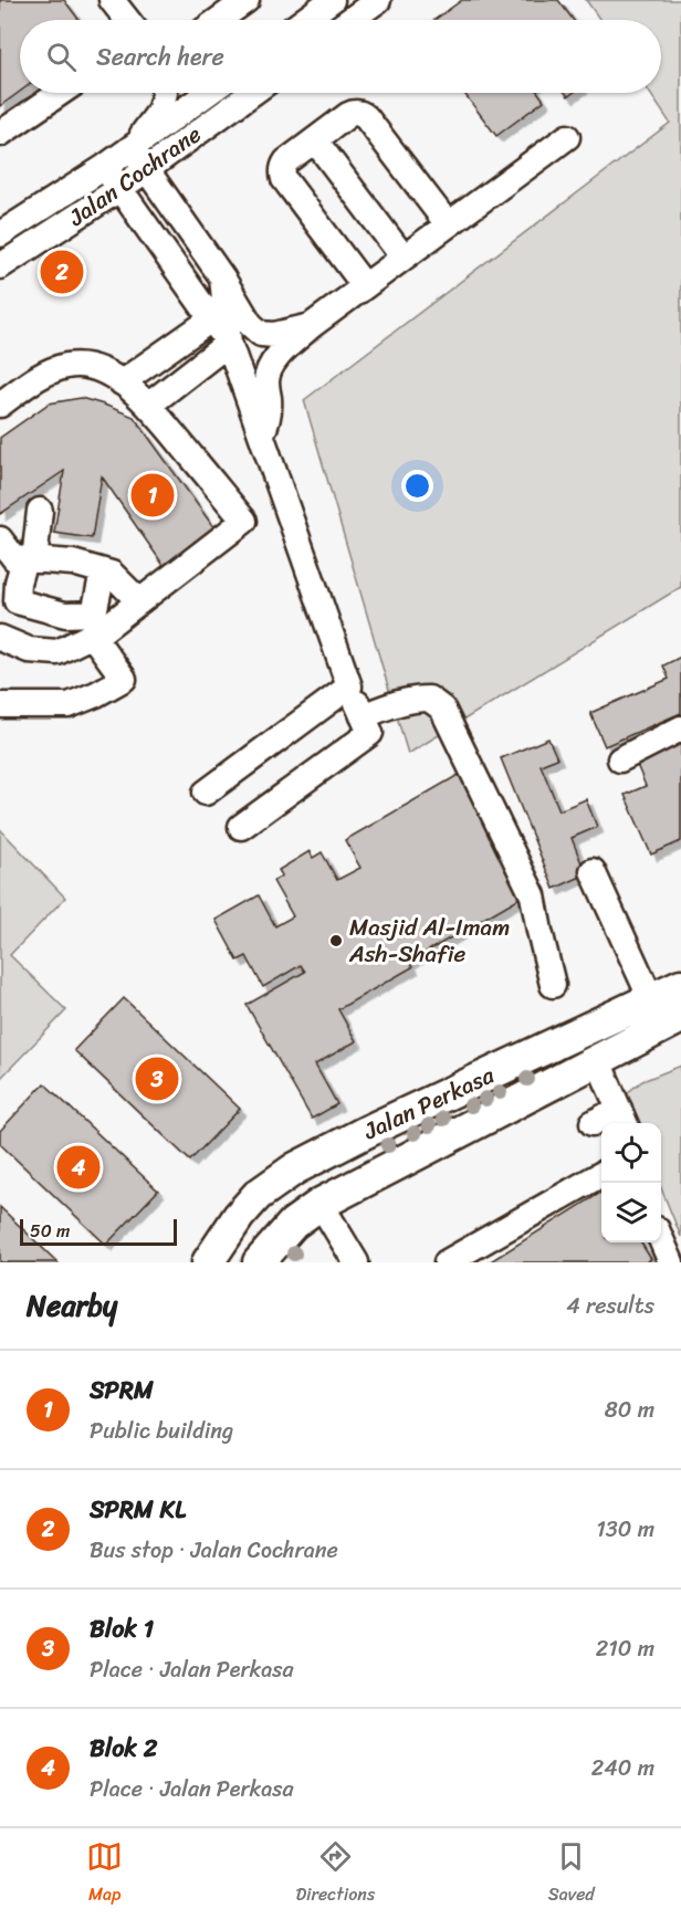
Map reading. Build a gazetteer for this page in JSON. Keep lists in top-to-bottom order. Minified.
{"streets":{"main road":["Jalan Perkasa"],"street":["Jalan Cochrane"]},"places":["Masjid Al-Imam Ash-Shafie"],"scale_bar":"50 m","page":{"search":"Search here","pins":["2","1","3","4"],"scale":"50 m","heading":["Nearby","4 results"],"list":[{"mark":"1","name":"SPRM","note":"Public building","value":"80 m"},{"mark":"2","name":"SPRM KL","note":"Bus stop · Jalan Cochrane","value":"130 m"},{"mark":"3","name":"Blok 1","note":"Place · Jalan Perkasa","value":"210 m"},{"mark":"4","name":"Blok 2","note":"Place · Jalan Perkasa","value":"240 m"}],"nav":["Map","Directions","Saved"]}}
